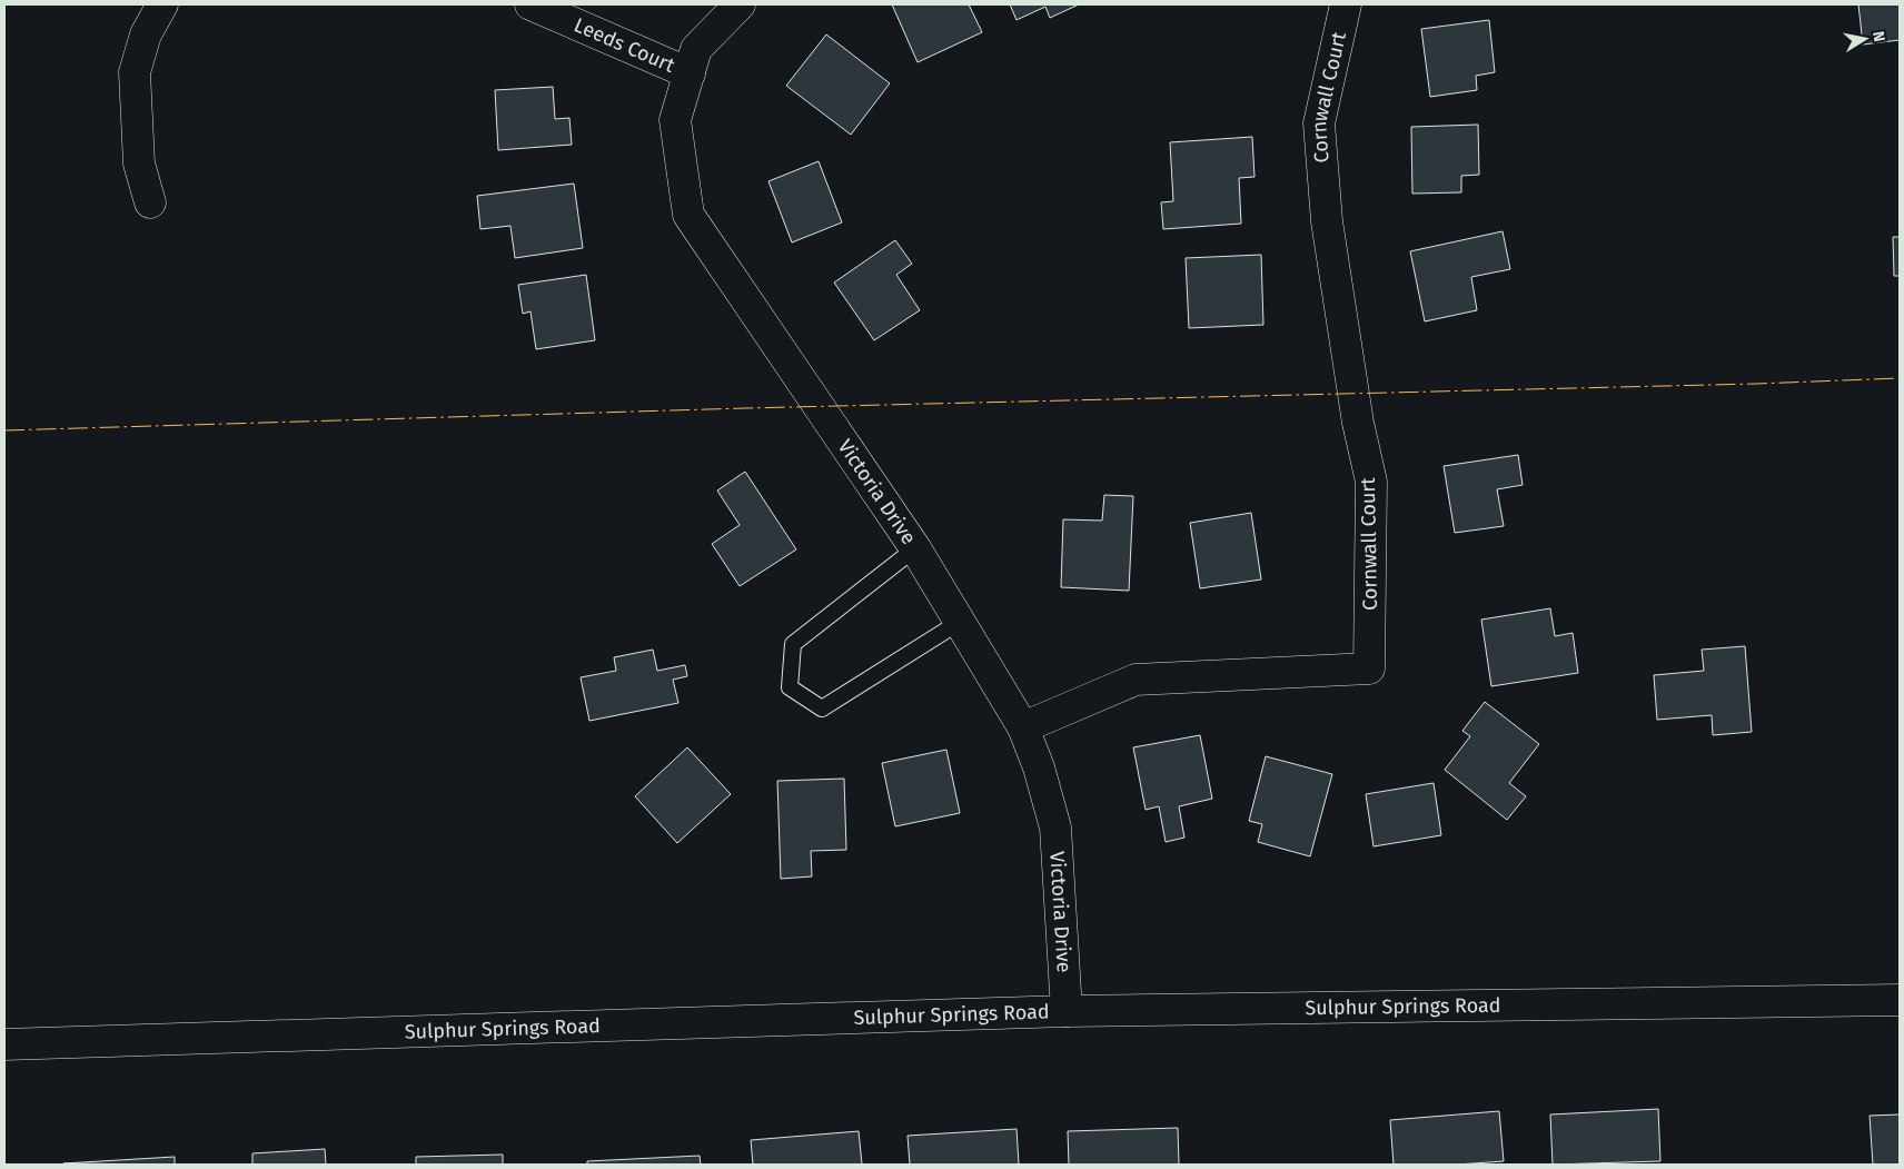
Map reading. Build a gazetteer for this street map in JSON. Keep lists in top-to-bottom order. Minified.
{"streets":{"street":["Leeds Court","Cornwall Court","Victoria Drive","Sulphur Springs Road"]},"crossings":[["Leeds Court","Victoria Drive"],["Cornwall Court","Victoria Drive"],["Victoria Drive","Sulphur Springs Road"]],"north":"right"}
